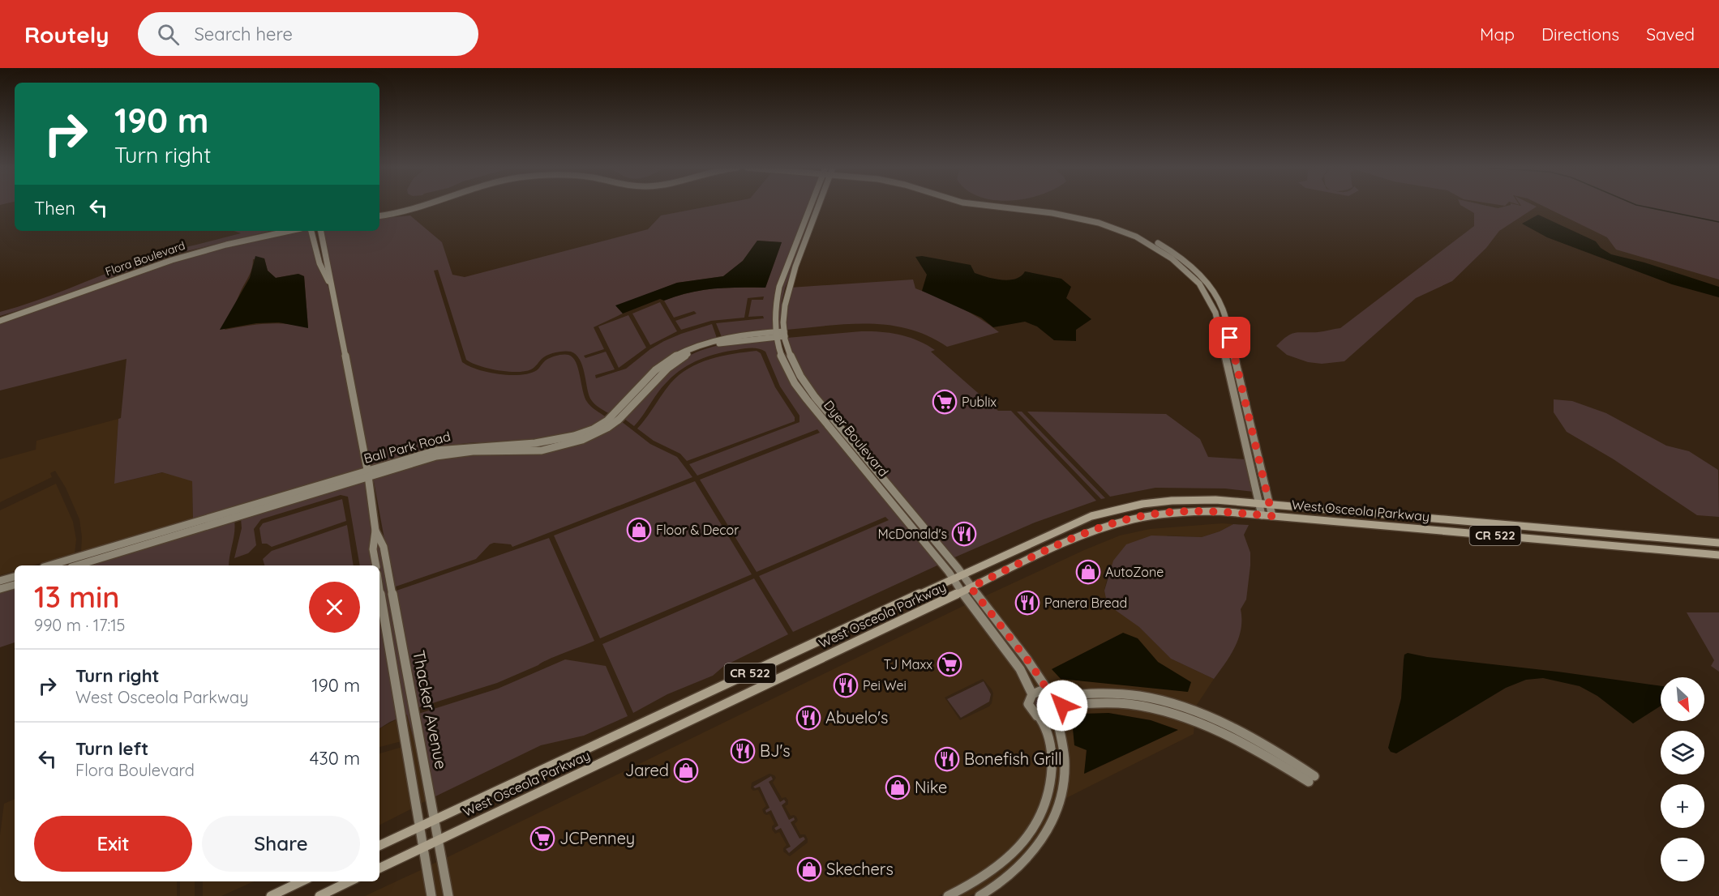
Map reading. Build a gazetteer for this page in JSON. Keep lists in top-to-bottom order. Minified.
{"streets":{"main road":["West Osceola Parkway","CR 522"],"street":["Flora Boulevard","Dyer Boulevard","Ball Park Road","Thacker Avenue"]},"crossings":[["Dyer Boulevard","Ball Park Road"],["Dyer Boulevard","West Osceola Parkway"],["Ball Park Road","Thacker Avenue"],["West Osceola Parkway","Thacker Avenue"]],"places":{"supermarket":["Publix","TJ Maxx","JCPenney"],"shop":["Floor & Decor","AutoZone","Jared","Nike","Skechers"],"restaurant":["McDonald's","Panera Bread","Pei Wei","Abuelo's","BJ's","Bonefish Grill"]},"north":"bottom right","page":{"header":"Routely","search":"Search here","nav":["Map","Directions","Saved"],"turn":["190 m","Turn right"],"then":"Then","heading":["13 min","990 m · 17:15"],"list":[{"name":"Turn right","note":"West Osceola Parkway","value":"190 m"},{"name":"Turn left","note":"Flora Boulevard","value":"430 m"}],"map_buttons":["+","−"],"buttons":["Exit","Share"]}}
